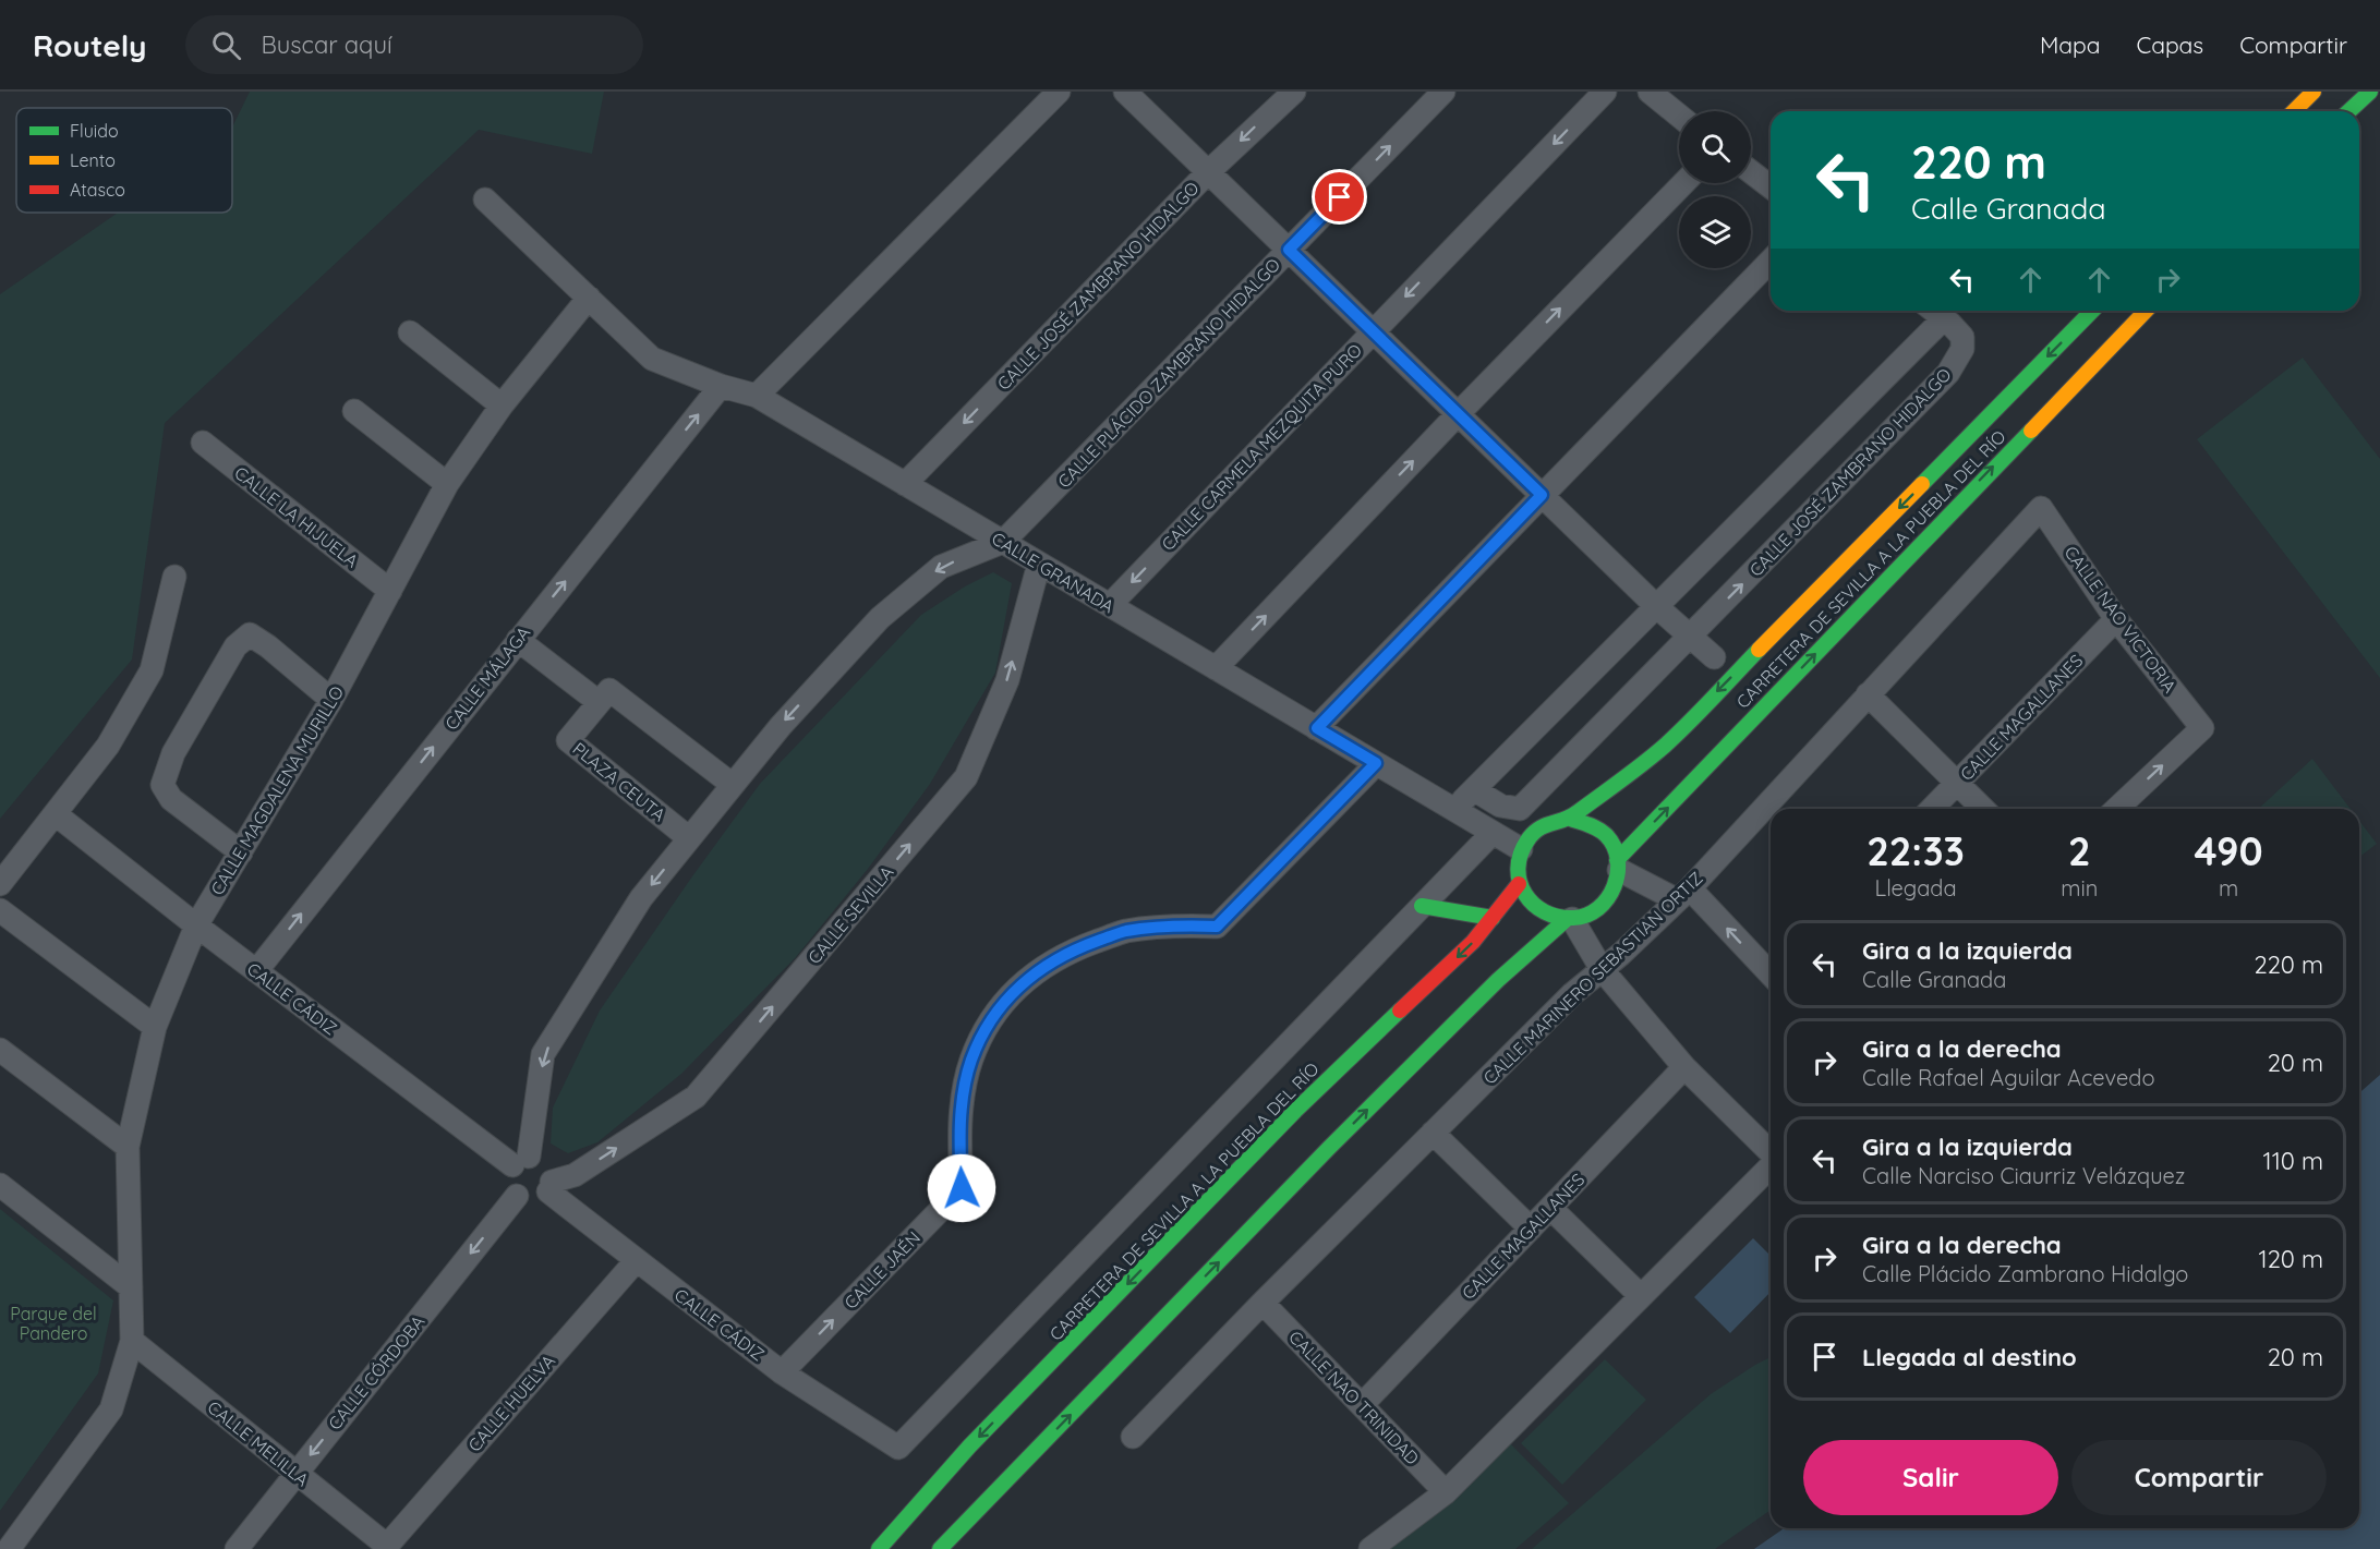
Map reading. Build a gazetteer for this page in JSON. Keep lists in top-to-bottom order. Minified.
{"streets":{"main road":["CARRETERA DE SEVILLA A LA PUEBLA DEL RÍO"],"street":["CALLE JOSÉ ZAMBRANO HIDALGO","CALLE PLÁCIDO ZAMBRANO HIDALGO","CALLE CARMELA MEZQUITA PURO","CALLE LA HIJUELA","CALLE GRANADA","CALLE NAO VICTORIA","CALLE MÁLAGA","CALLE MAGALLANES","PLAZA CEUTA","CALLE MAGDALENA MURILLO","CALLE SEVILLA","CALLE MARINERO SEBASTIAN ORTIZ","CALLE CÁDIZ","CALLE JAÉN","CALLE CÓRDOBA","CALLE NAO TRINIDAD","CALLE HUELVA","CALLE MELILLA"]},"crossings":[["CALLE JOSÉ ZAMBRANO HIDALGO","CALLE GRANADA"],["CALLE PLÁCIDO ZAMBRANO HIDALGO","CALLE GRANADA"],["CALLE CARMELA MEZQUITA PURO","CALLE GRANADA"],["CALLE LA HIJUELA","CALLE MAGDALENA MURILLO"],["CARRETERA DE SEVILLA A LA PUEBLA DEL RÍO","CALLE GRANADA"],["CALLE GRANADA","CALLE MÁLAGA"],["CALLE GRANADA","CALLE MAGDALENA MURILLO"],["CALLE GRANADA","CALLE SEVILLA"],["CALLE GRANADA","CALLE JAÉN"],["CALLE NAO VICTORIA","CALLE MAGALLANES"],["CALLE NAO VICTORIA","CALLE MARINERO SEBASTIAN ORTIZ"],["CALLE MÁLAGA","CALLE CÁDIZ"],["CALLE MAGALLANES","CALLE NAO TRINIDAD"],["CALLE MAGDALENA MURILLO","CALLE CÁDIZ"],["CALLE MAGDALENA MURILLO","CALLE MELILLA"],["CALLE SEVILLA","CALLE CÁDIZ"],["CALLE SEVILLA","CALLE CÓRDOBA"],["CALLE MARINERO SEBASTIAN ORTIZ","CALLE NAO TRINIDAD"],["CALLE CÁDIZ","CALLE JAÉN"],["CALLE CÁDIZ","CALLE CÓRDOBA"],["CALLE CÁDIZ","CALLE HUELVA"],["CALLE CÓRDOBA","CALLE MELILLA"],["CALLE HUELVA","CALLE MELILLA"]],"one_way":["CALLE PLÁCIDO ZAMBRANO HIDALGO","CALLE MÁLAGA","CALLE JAÉN","CALLE CÓRDOBA"],"parks":["Parque del Pandero"],"legend":["Fluido","Lento","Atasco"],"page":{"header":"Routely","search":"Buscar aquí","nav":["Mapa","Capas","Compartir"],"turn":["220 m","Calle Granada"],"eta":["22:33","Llegada","2","min","490","m"],"list":[{"name":"Gira a la izquierda","note":"Calle Granada","value":"220 m"},{"name":"Gira a la derecha","note":"Calle Rafael Aguilar Acevedo","value":"20 m"},{"name":"Gira a la izquierda","note":"Calle Narciso Ciaurriz Velázquez","value":"110 m"},{"name":"Gira a la derecha","note":"Calle Plácido Zambrano Hidalgo","value":"120 m"},{"name":"Llegada al destino","value":"20 m"}],"buttons":["Salir","Compartir"]}}
